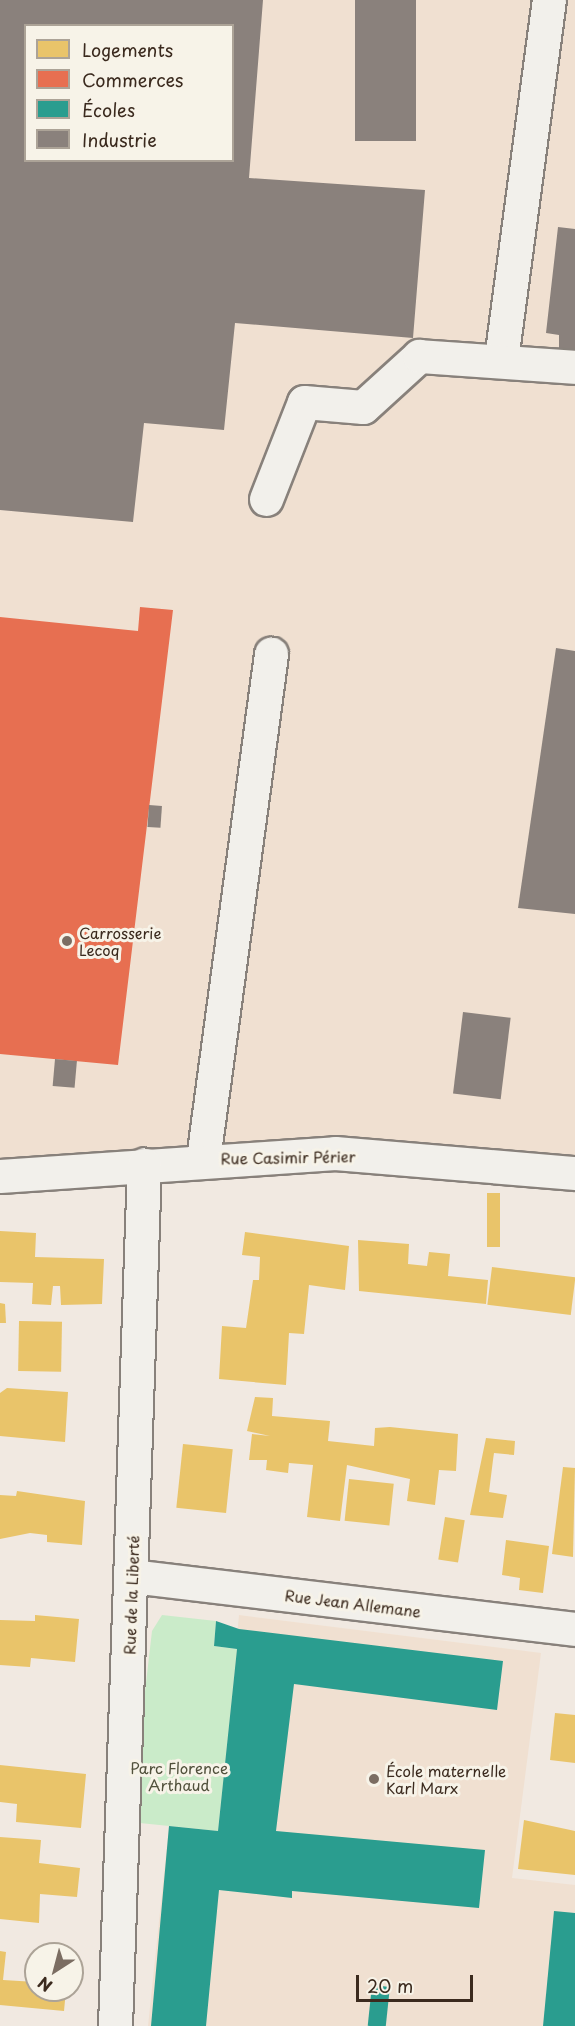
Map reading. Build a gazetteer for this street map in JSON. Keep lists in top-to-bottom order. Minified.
{"streets":{"street":["Rue Casimir Périer","Rue de la Liberté","Rue Jean Allemane"]},"crossings":[["Rue Casimir Périer","Rue de la Liberté"],["Rue de la Liberté","Rue Jean Allemane"]],"parks":["Parc Florence Arthaud"],"places":["Carrosserie Lecoq","École maternelle Karl Marx"],"legend":["Logements","Commerces","Écoles","Industrie"],"scale_bar":"20 m","north":"bottom left"}
